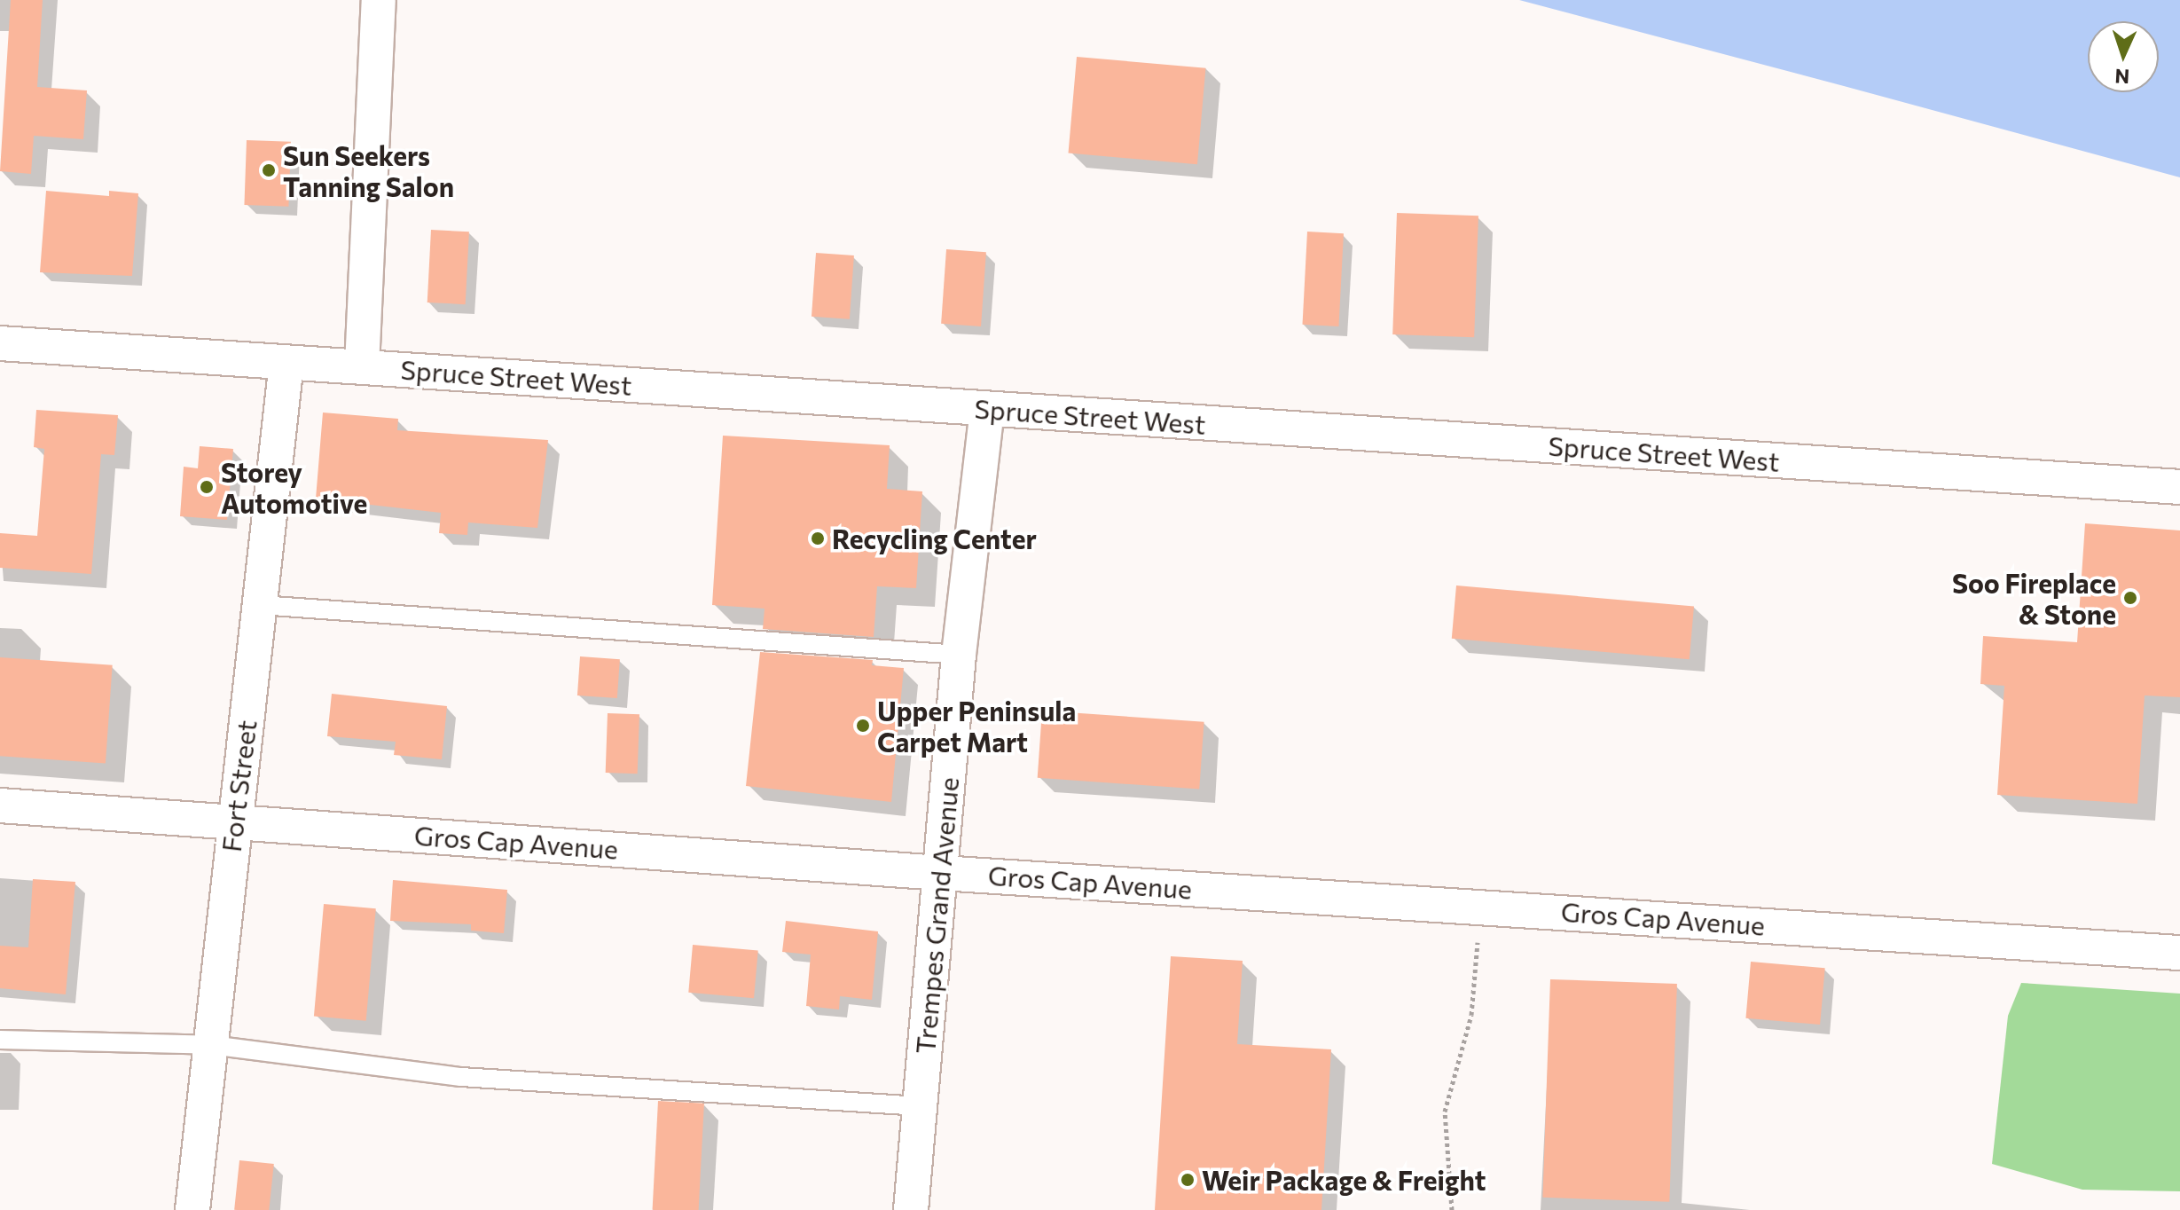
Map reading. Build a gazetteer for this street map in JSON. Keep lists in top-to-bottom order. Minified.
{"streets":{"street":["Spruce Street West","Fort Street","Gros Cap Avenue","Trempes Grand Avenue"]},"crossings":[["Spruce Street West","Fort Street"],["Spruce Street West","Trempes Grand Avenue"],["Fort Street","Gros Cap Avenue"],["Gros Cap Avenue","Trempes Grand Avenue"]],"places":["Sun Seekers Tanning Salon","Storey Automotive","Recycling Center","Soo Fireplace & Stone","Upper Peninsula Carpet Mart","Weir Package & Freight"],"north":"bottom"}
